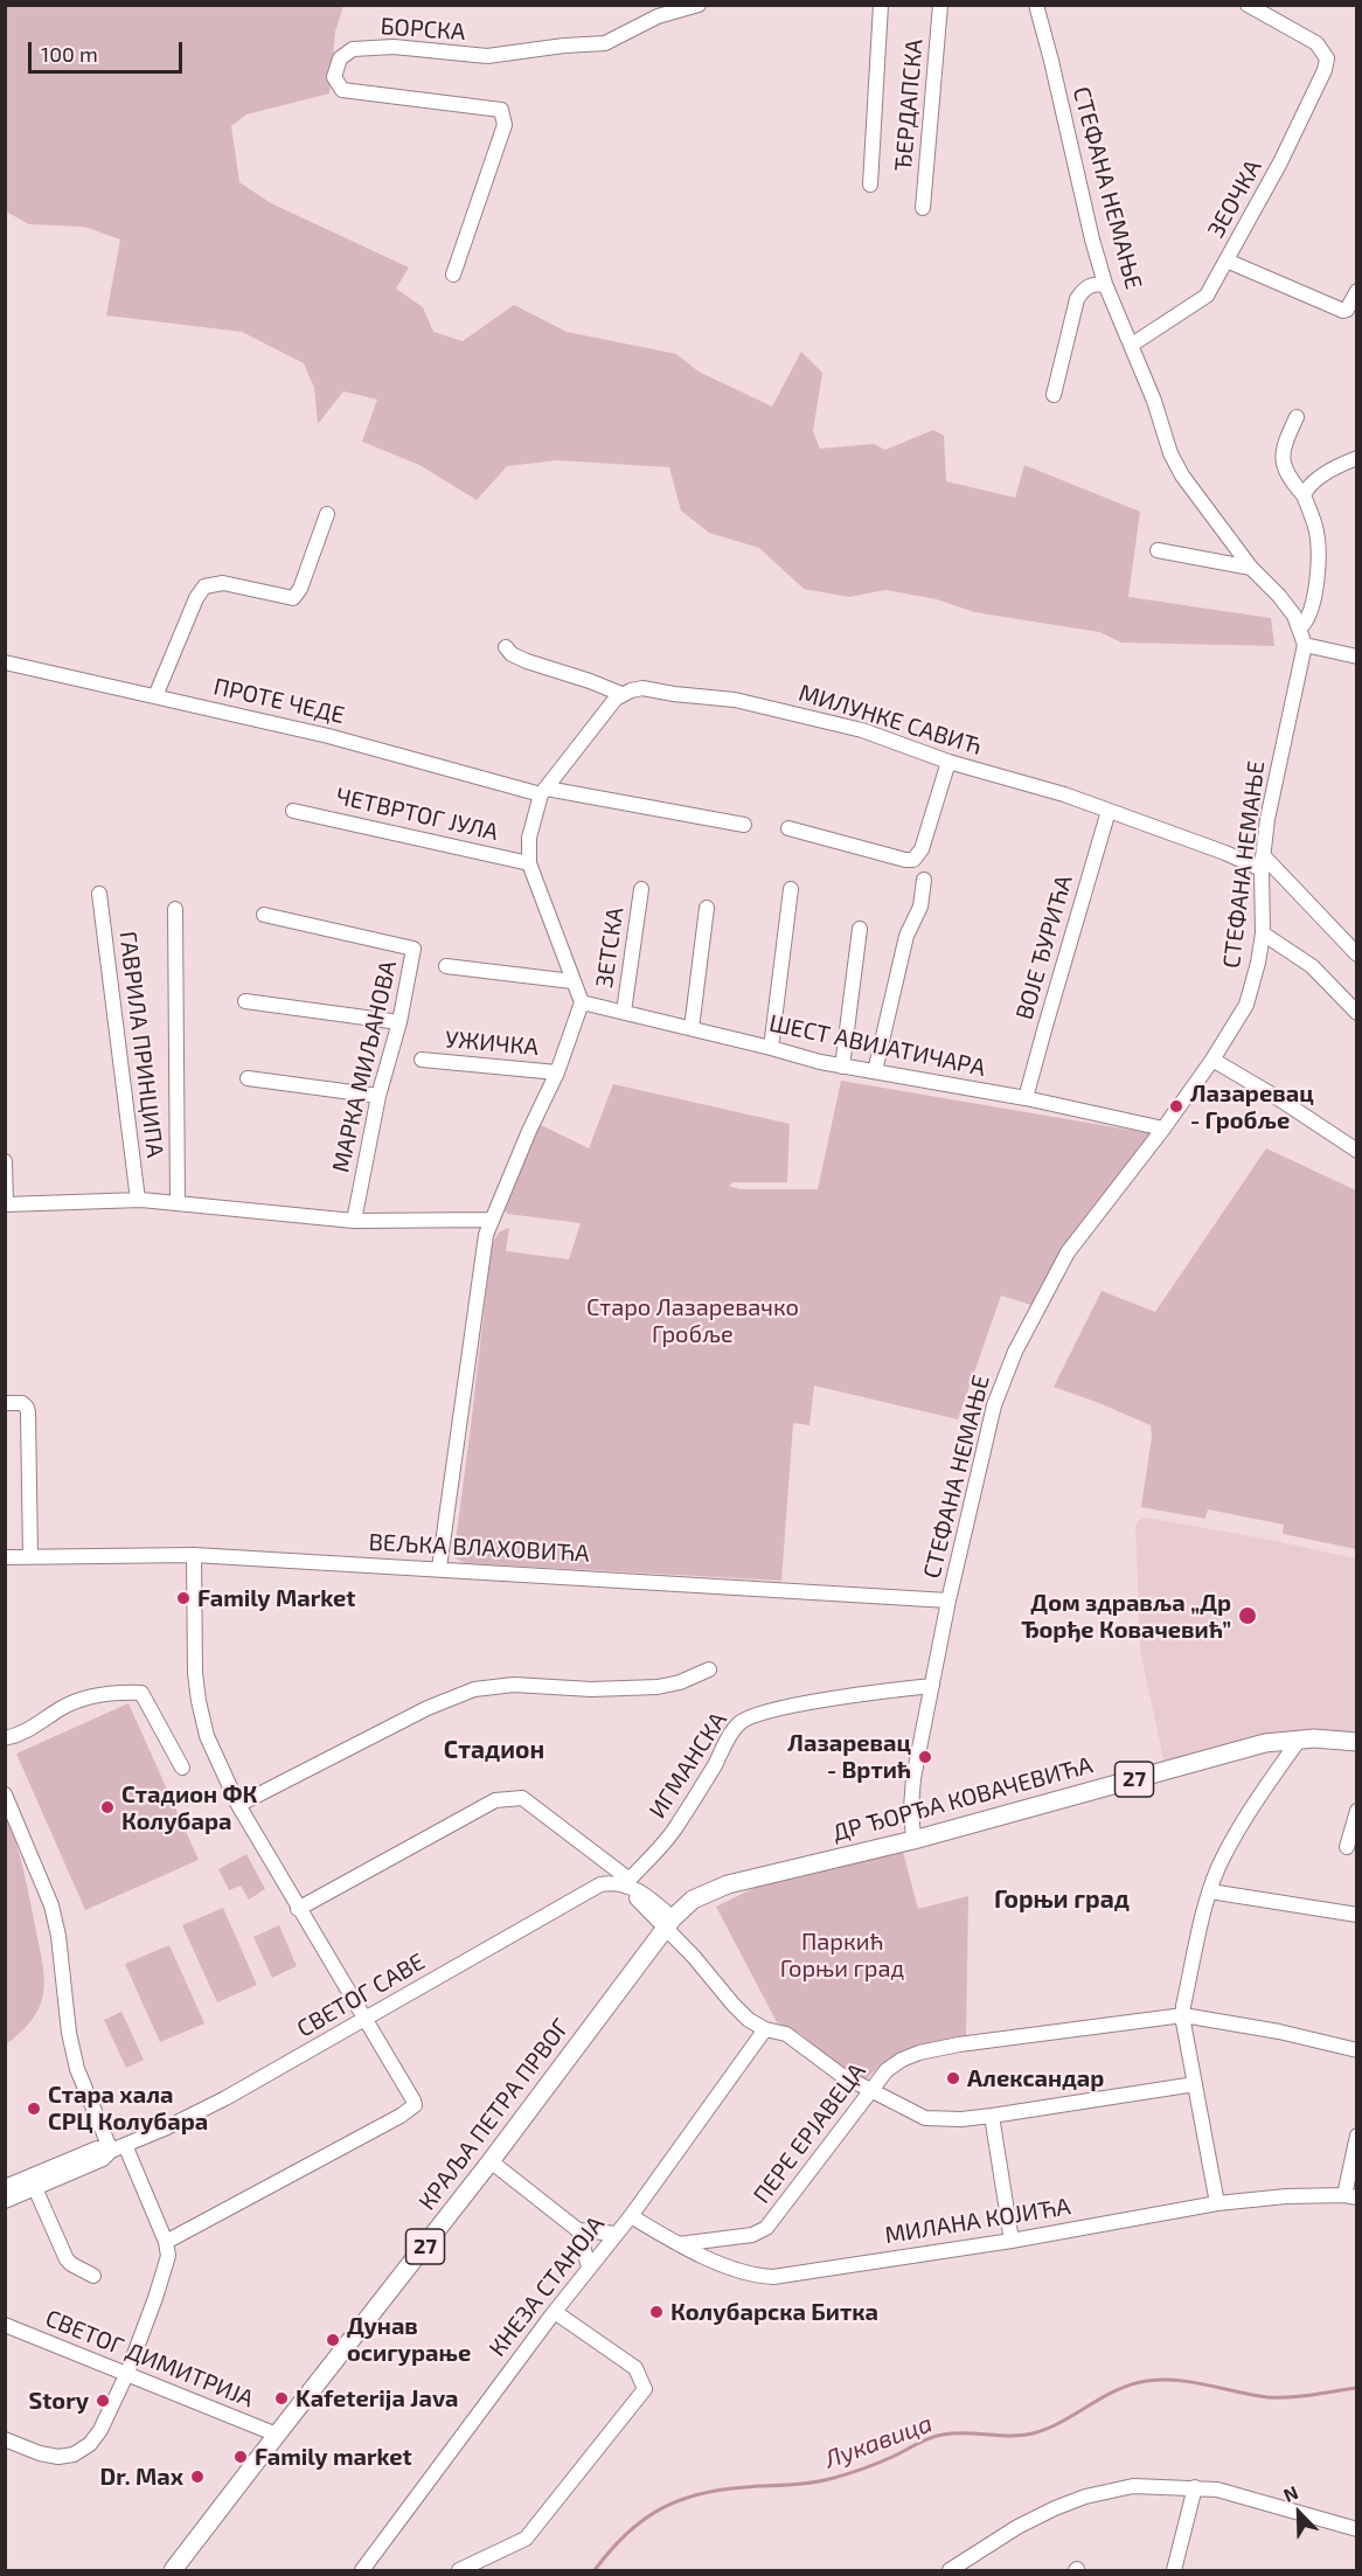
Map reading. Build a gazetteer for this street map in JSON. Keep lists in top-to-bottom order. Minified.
{"streets":{"main road":["27","ДР ЂОРЂА КОВАЧЕВИЋА","КРАЉА ПЕТРА ПРВОГ"],"street":["БОРСКА","ЂЕРДАПСКА","СТЕФАНА НЕМАЊЕ","ЗЕОЧКА","ПРОТЕ ЧЕДЕ","МИЛУНКЕ САВИЋ","ЧЕТВРТОГ ЈУЛА","ЗЕТСКА","ВОЈЕ ЂУРИЋА","УЖИЧКА","ГАВРИЛА ПРИНЦИПА","ШЕСТ АВИЈАТИЧАРА","МАРКА МИЉАНОВА","ВЕЉКА ВЛАХОВИЋА","ИГМАНСКА","СВЕТОГ САВЕ","ПЕРЕ ЕРЈАВЕЦА","МИЛАНА КОЈИЋА","КНЕЗА СТАНОЈА","СВЕТОГ ДИМИТРИЈА"]},"crossings":[["СТЕФАНА НЕМАЊЕ","ЗЕОЧКА"],["СТЕФАНА НЕМАЊЕ","МИЛУНКЕ САВИЋ"],["СТЕФАНА НЕМАЊЕ","ШЕСТ АВИЈАТИЧАРА"],["СТЕФАНА НЕМАЊЕ","ВЕЉКА ВЛАХОВИЋА"],["СТЕФАНА НЕМАЊЕ","ИГМАНСКА"],["СТЕФАНА НЕМАЊЕ","ДР ЂОРЂА КОВАЧЕВИЋА"],["МИЛУНКЕ САВИЋ","ВОЈЕ ЂУРИЋА"],["ЗЕТСКА","ШЕСТ АВИЈАТИЧАРА"],["ВОЈЕ ЂУРИЋА","ШЕСТ АВИЈАТИЧАРА"],["ИГМАНСКА","СВЕТОГ САВЕ"],["ДР ЂОРЂА КОВАЧЕВИЋА","КРАЉА ПЕТРА ПРВОГ"],["КРАЉА ПЕТРА ПРВОГ","СВЕТОГ ДИМИТРИЈА"],["ПЕРЕ ЕРЈАВЕЦА","МИЛАНА КОЈИЋА"],["МИЛАНА КОЈИЋА","КНЕЗА СТАНОЈА"]],"districts":["Стадион","Горњи град"],"water":["Лукавица"],"parks":["Старо Лазаревачко Гробље","Паркић Горњи град"],"places":["Лазаревац - Гробље","Family Market","Дом здравља „Др Ђорђе Ковачевић”","Лазаревац - Вртић","Стадион ФК Колубара","Александар","Стара хала СРЦ Колубара","Колубарска Битка","Дунав осигурање","Kafeterija Java","Story","Family market","Dr. Max"],"scale_bar":"100 m","north":"top left"}
